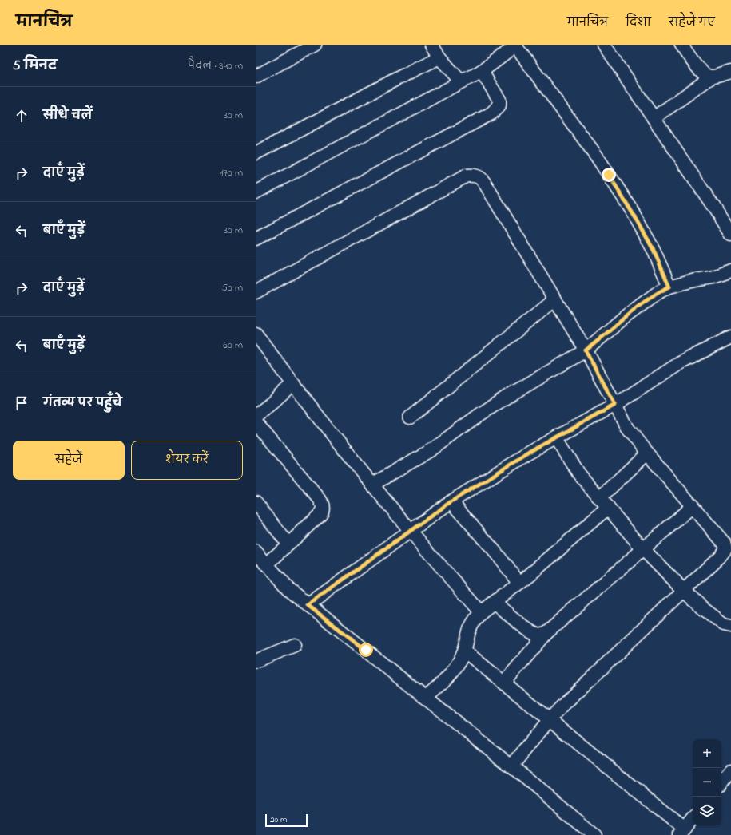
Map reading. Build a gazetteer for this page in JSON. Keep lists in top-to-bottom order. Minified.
{"scale_bar":"20 m","page":{"header":"मानचित्र","nav":["मानचित्र","दिशा","सहेजे गए"],"heading":["5 मिनट","पैदल · 340 m"],"list":[["सीधे चलें","30 m"],["दाएँ मुड़ें","170 m"],["बाएँ मुड़ें","30 m"],["दाएँ मुड़ें","50 m"],["बाएँ मुड़ें","60 m"],"गंतव्य पर पहुँचे"],"buttons":["सहेजें","शेयर करें"],"map_buttons":["+","−"],"scale":"20 m"}}
